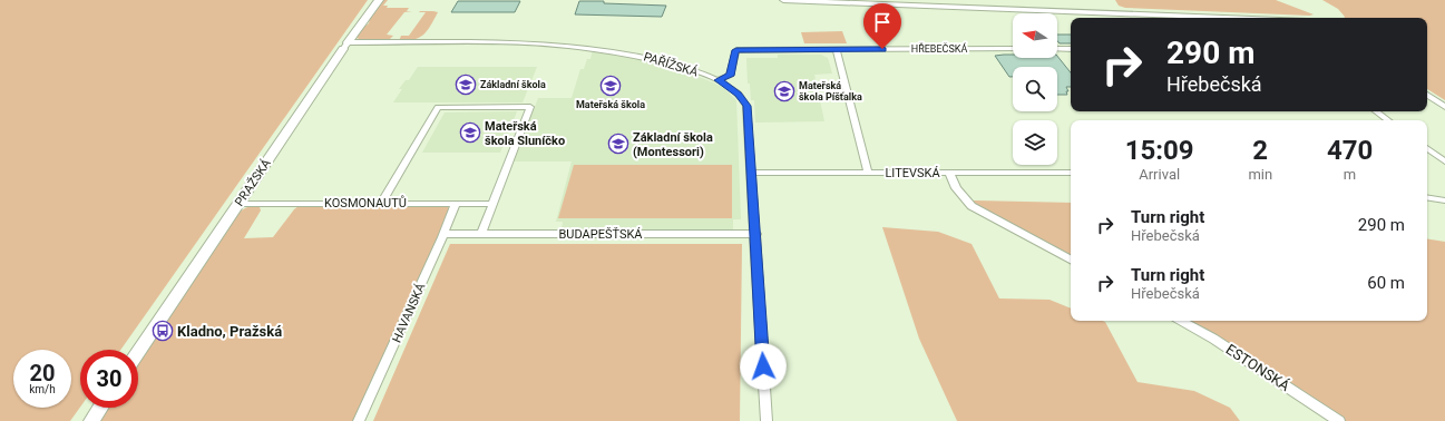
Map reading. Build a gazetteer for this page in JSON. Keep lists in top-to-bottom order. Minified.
{"streets":{"street":["HŘEBEČSKÁ","PAŘÍŽSKÁ","LITEVSKÁ","PRAŽSKÁ","KOSMONAUTŮ","BUDAPEŠŤSKÁ","HAVANSKÁ","ESTONSKÁ"]},"crossings":[["HŘEBEČSKÁ","PAŘÍŽSKÁ"],["PAŘÍŽSKÁ","LITEVSKÁ"],["PAŘÍŽSKÁ","PRAŽSKÁ"],["PAŘÍŽSKÁ","BUDAPEŠŤSKÁ"],["PRAŽSKÁ","KOSMONAUTŮ"],["KOSMONAUTŮ","HAVANSKÁ"],["BUDAPEŠŤSKÁ","HAVANSKÁ"]],"places":{"school or university":["Základní škola","Mateřská škola","Mateřská škola Píšťalka","Mateřská škola Sluníčko","Základní škola (Montessori)"],"bus stop":["Kladno, Pražská"]},"north":"left","page":{"turn":["290 m","Hřebečská"],"eta":["15:09","Arrival","2","min","470","m"],"list":[{"name":"Turn right","note":"Hřebečská","value":"290 m"},{"name":"Turn right","note":"Hřebečská","value":"60 m"}],"speed":"20 km/h","limit":"30"}}
